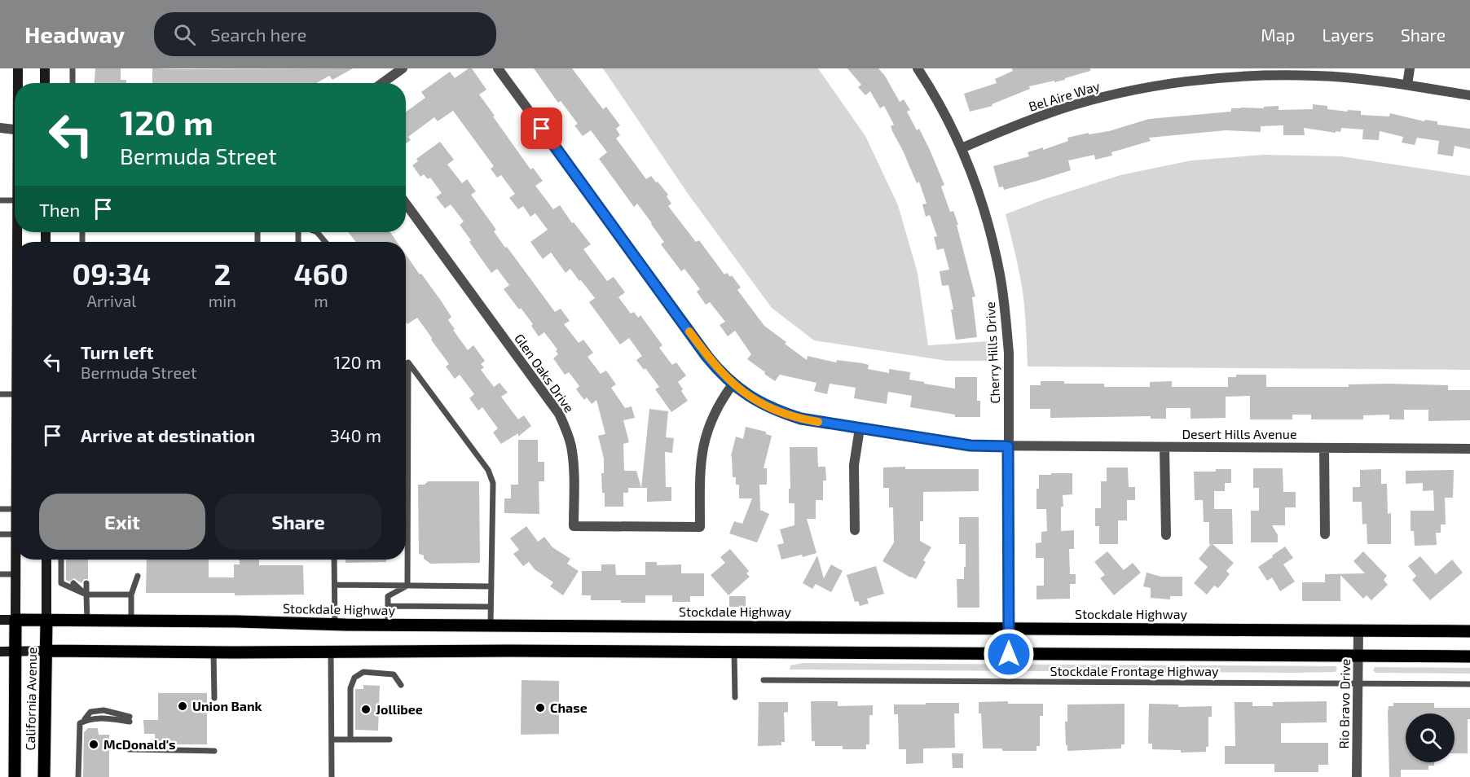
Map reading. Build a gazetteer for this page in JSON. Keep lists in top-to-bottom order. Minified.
{"streets":{"main road":["Stockdale Highway","California Avenue"],"street":["Bel Aire Way","Cherry Hills Drive","Glen Oaks Drive","Desert Hills Avenue","Rio Bravo Drive"],"lane":["Stockdale Frontage Highway"]},"crossings":[["Bel Aire Way","Cherry Hills Drive"],["Cherry Hills Drive","Desert Hills Avenue"],["Cherry Hills Drive","Stockdale Highway"],["Glen Oaks Drive","Desert Hills Avenue"],["Stockdale Highway","California Avenue"],["Stockdale Highway","Rio Bravo Drive"],["Stockdale Frontage Highway","Rio Bravo Drive"]],"places":["Union Bank","Chase","Jollibee","McDonald's"],"page":{"header":"Headway","search":"Search here","nav":["Map","Layers","Share"],"turn":["120 m","Bermuda Street"],"then":"Then","eta":["09:34","Arrival","2","min","460","m"],"list":[{"name":"Turn left","note":"Bermuda Street","value":"120 m"},{"name":"Arrive at destination","value":"340 m"}],"buttons":["Exit","Share"]}}
